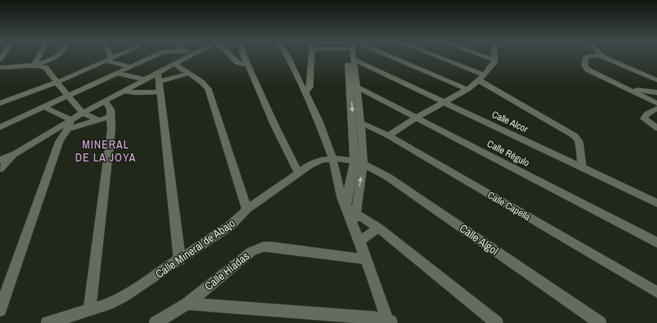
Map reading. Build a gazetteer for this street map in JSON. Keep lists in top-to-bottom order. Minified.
{"streets":{"street":["Calle Alcor","Calle Régulo","Calle Capella","Calle Algol","Calle Mineral de Abajo","Calle Híadas"]},"crossings":[["Calle Algol","Calle Mineral de Abajo"]],"districts":["MINERAL DE LA JOYA"]}
